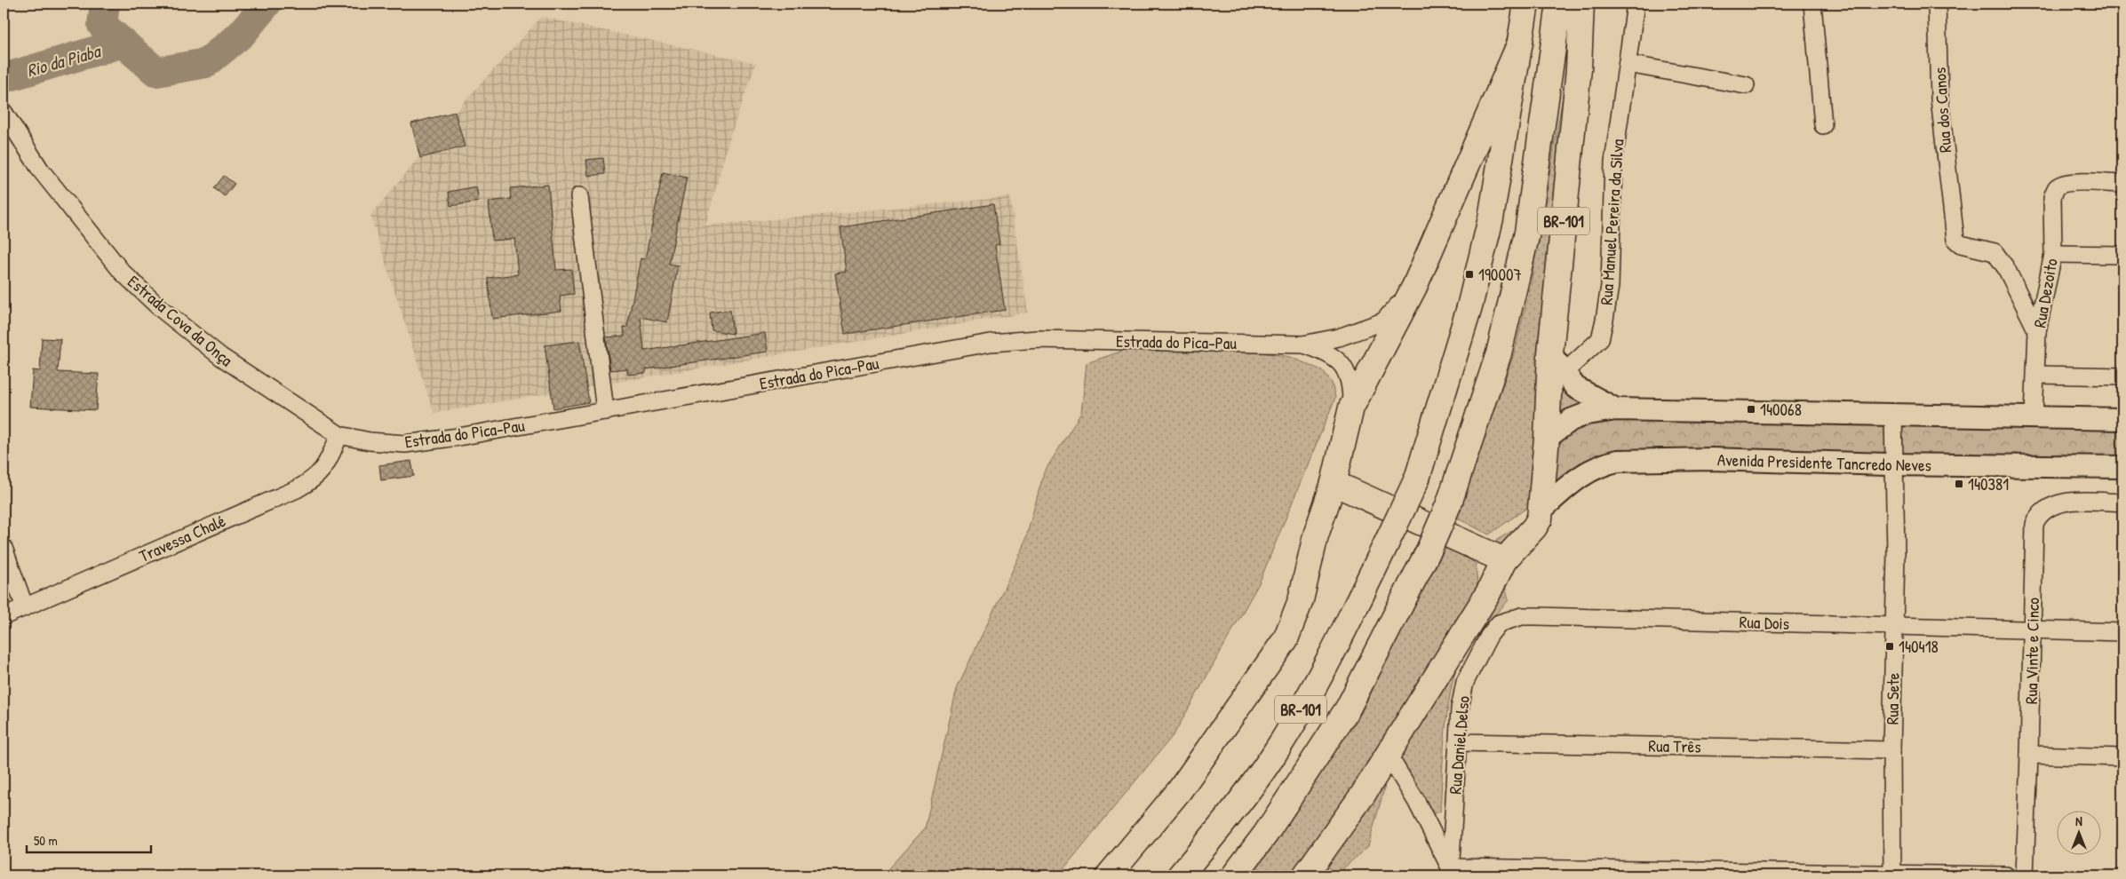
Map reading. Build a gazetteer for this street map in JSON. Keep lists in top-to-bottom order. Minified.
{"streets":{"highway":["BR-101"],"main road":["Avenida Presidente Tancredo Neves"],"street":["Rua dos Canos","Rua Manuel Pereira da Silva","Rua Dezoito","Estrada Cova da Onça","Estrada do Pica-Pau","Travessa Chalé","Rua Dois","Rua Vinte e Cinco","Rua Sete","Rua Daniel Delso","Rua Três"]},"crossings":[["Rua dos Canos","Rua Dezoito"],["Estrada Cova da Onça","Estrada do Pica-Pau"],["Estrada Cova da Onça","Travessa Chalé"],["Estrada do Pica-Pau","Travessa Chalé"],["Avenida Presidente Tancredo Neves","Rua Sete"],["Rua Dois","Rua Vinte e Cinco"],["Rua Dois","Rua Sete"],["Rua Dois","Rua Daniel Delso"],["Rua Sete","Rua Três"],["Rua Daniel Delso","Rua Três"]],"water":["Rio da Piaba"],"places":{"transit":["190007","140068","140381","140418"]},"scale_bar":"50 m","north":"top"}
